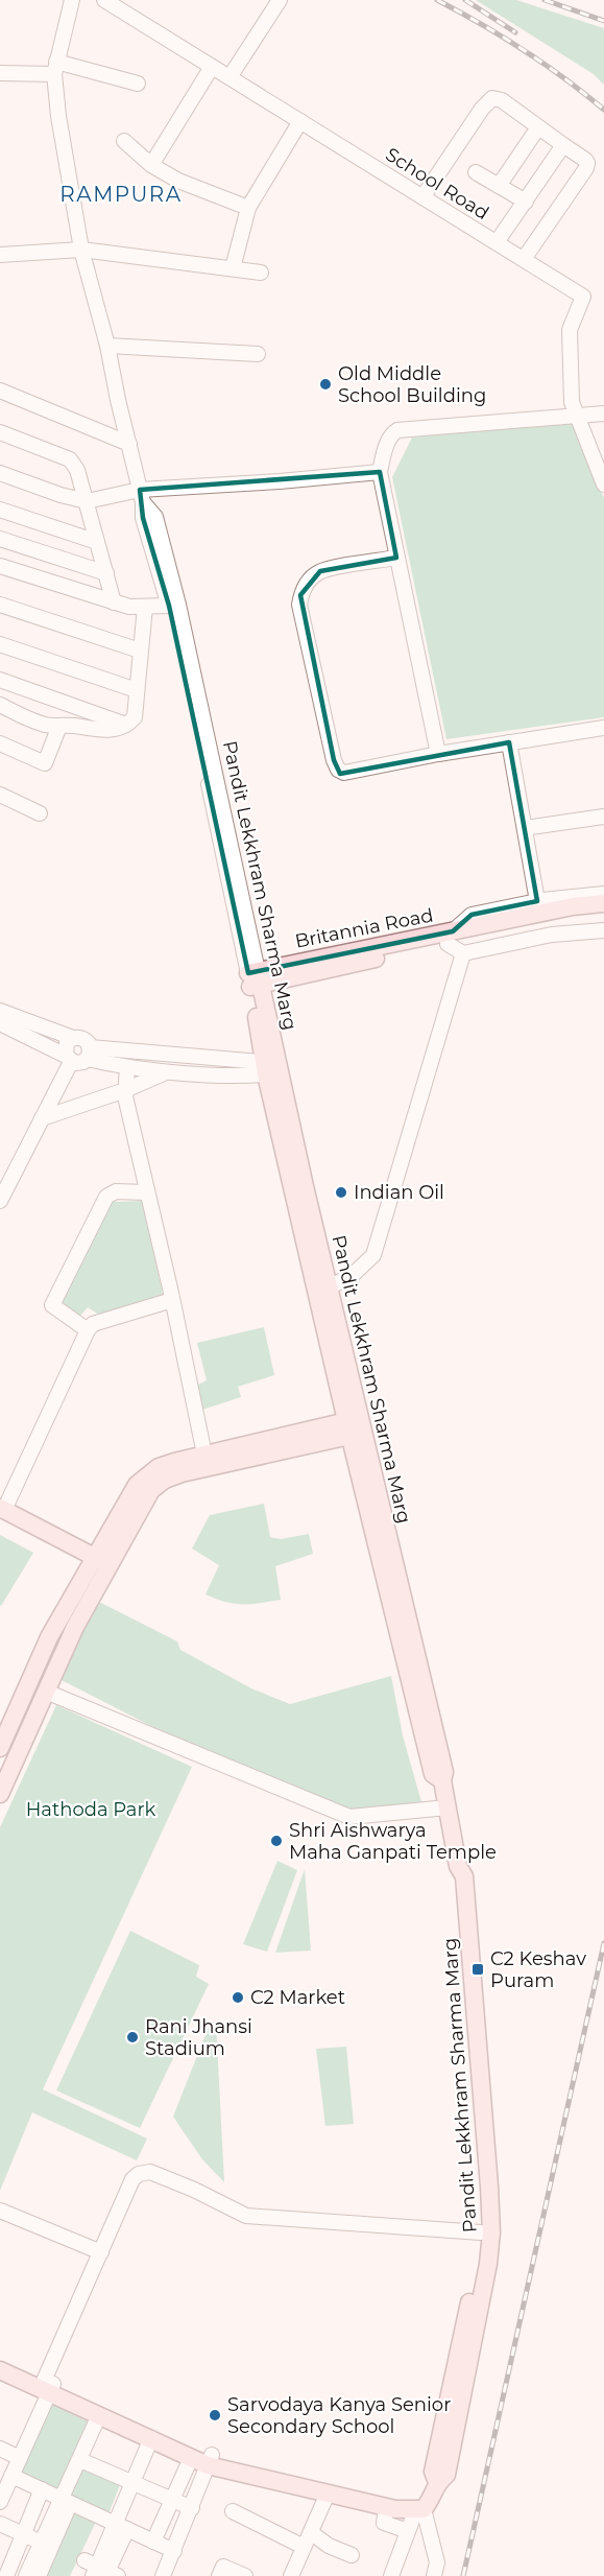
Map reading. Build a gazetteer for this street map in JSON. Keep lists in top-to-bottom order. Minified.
{"streets":{"main road":["Pandit Lekkhram Sharma Marg","Britannia Road"],"street":["School Road"]},"crossings":[["Pandit Lekkhram Sharma Marg","Britannia Road"]],"districts":["RAMPURA"],"parks":["Hathoda Park"],"places":{"other":["Old Middle School Building","Indian Oil","Shri Aishwarya Maha Ganpati Temple","C2 Market","Rani Jhansi Stadium","Sarvodaya Kanya Senior Secondary School"],"transit":["C2 Keshav Puram"]}}
